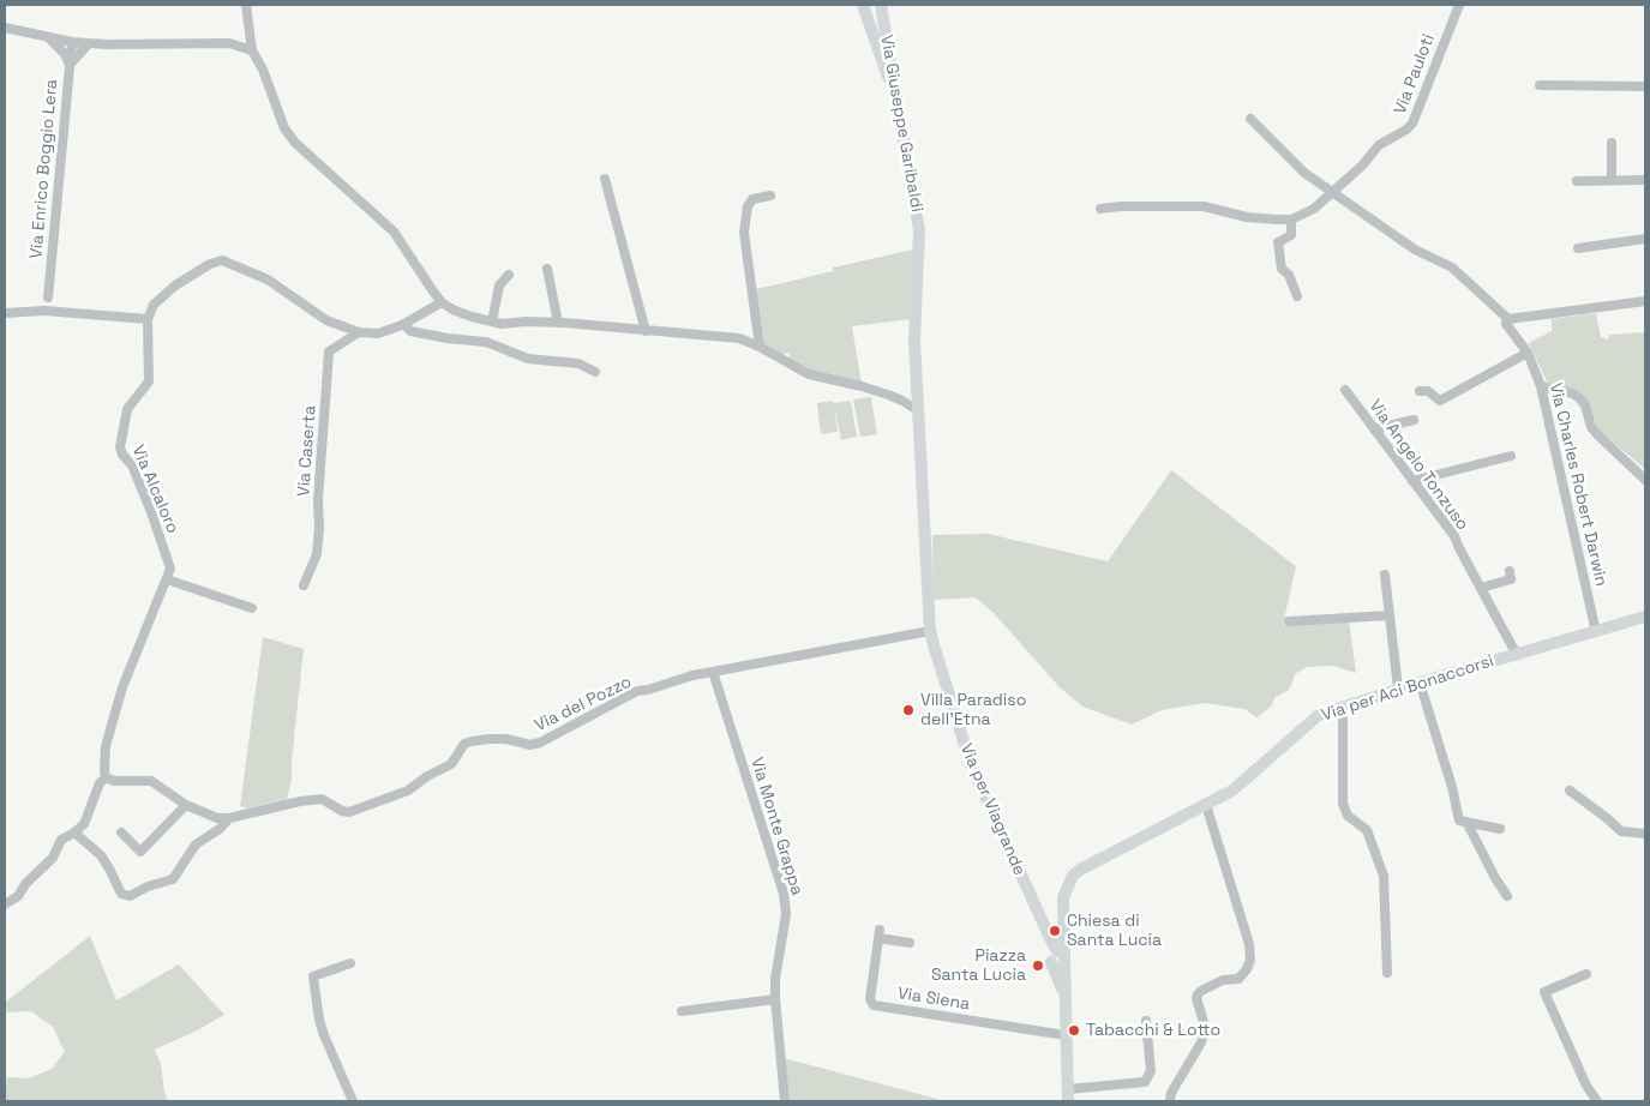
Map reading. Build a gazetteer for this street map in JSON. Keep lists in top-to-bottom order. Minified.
{"streets":{"main road":["Via Giuseppe Garibaldi","Via per Aci Bonaccorsi","Via per Viagrande"],"street":["Via Pauloti","Via Enrico Boggio Lera","Via Caserta","Via Angelo Tonzuso","Via Charles Robert Darwin","Via Alcaloro","Via del Pozzo","Via Monte Grappa","Via Siena"]},"crossings":[["Via Giuseppe Garibaldi","Via per Viagrande"],["Via Angelo Tonzuso","Via per Aci Bonaccorsi"],["Via Charles Robert Darwin","Via per Aci Bonaccorsi"],["Via Alcaloro","Via del Pozzo"],["Via per Aci Bonaccorsi","Via per Viagrande"],["Via del Pozzo","Via per Viagrande"],["Via del Pozzo","Via Monte Grappa"]],"places":["Villa Paradiso dell'Etna","Chiesa di Santa Lucia","Piazza Santa Lucia","Tabacchi & Lotto"]}
